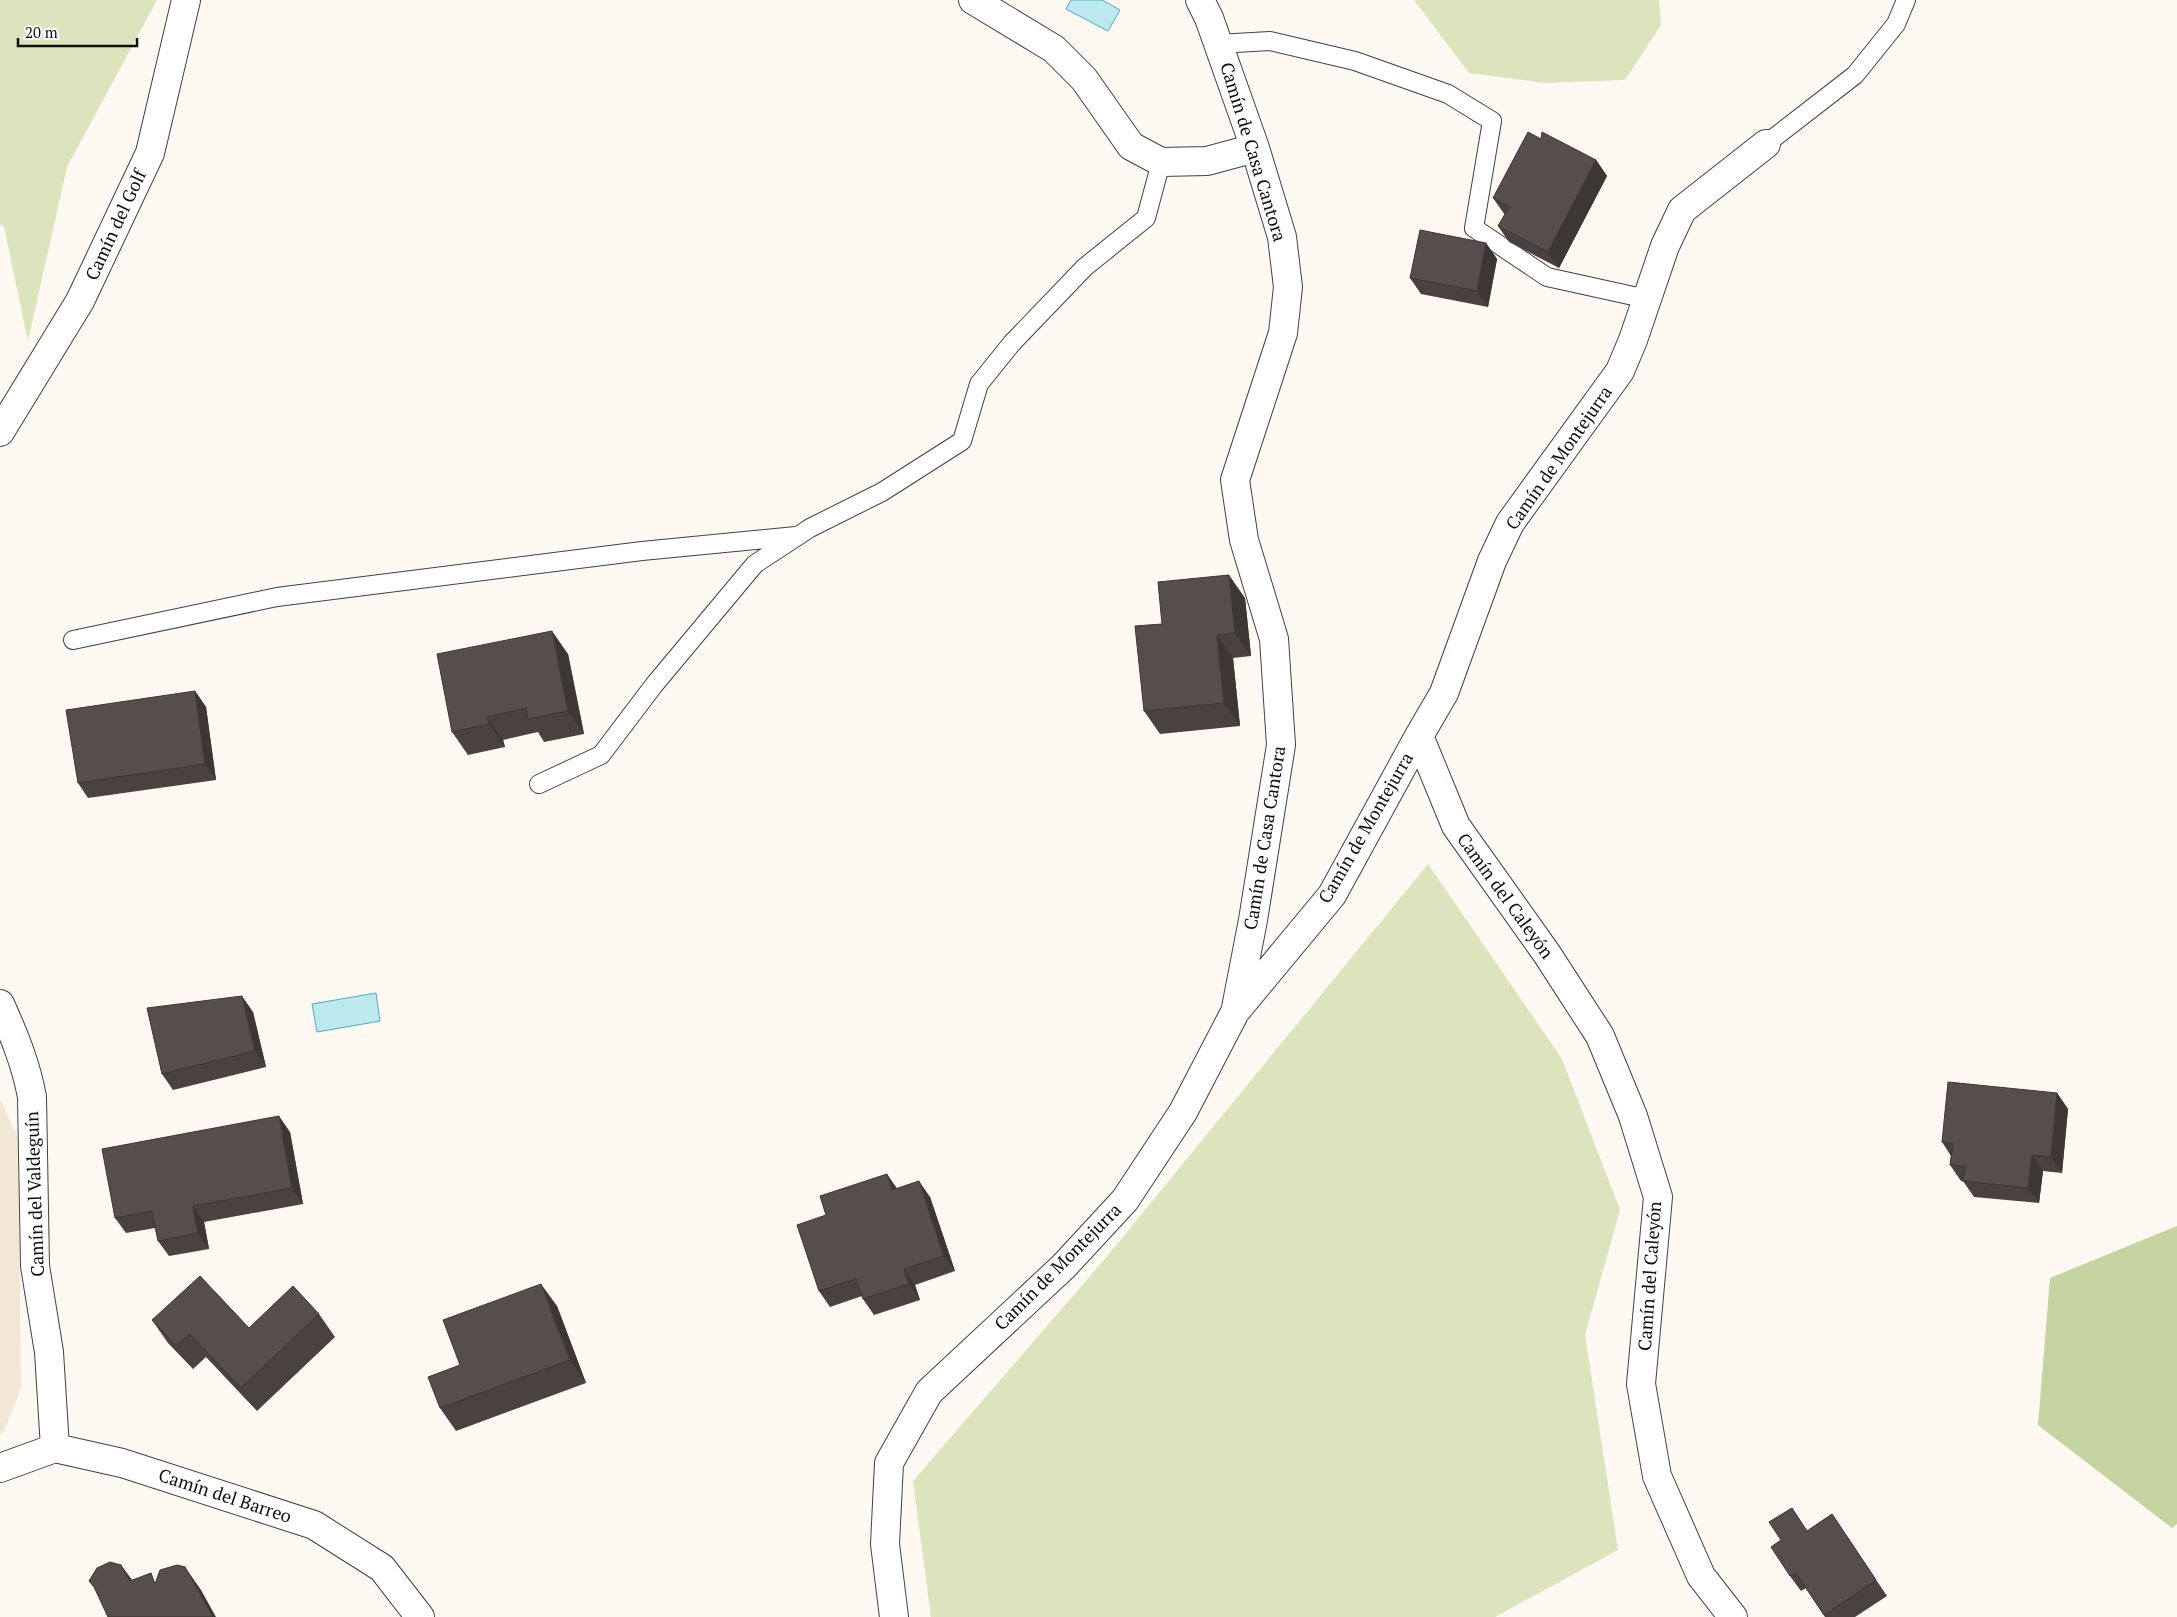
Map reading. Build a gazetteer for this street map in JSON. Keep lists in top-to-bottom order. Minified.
{"streets":{"street":["Camín de Casa Cantora","Camín del Golf","Camín de Montejurra","Camín del Caleyón","Camín del Valdeguín","Camín del Barreo"]},"crossings":[["Camín de Casa Cantora","Camín de Montejurra"],["Camín de Montejurra","Camín del Caleyón"],["Camín del Valdeguín","Camín del Barreo"]],"scale_bar":"20 m"}
